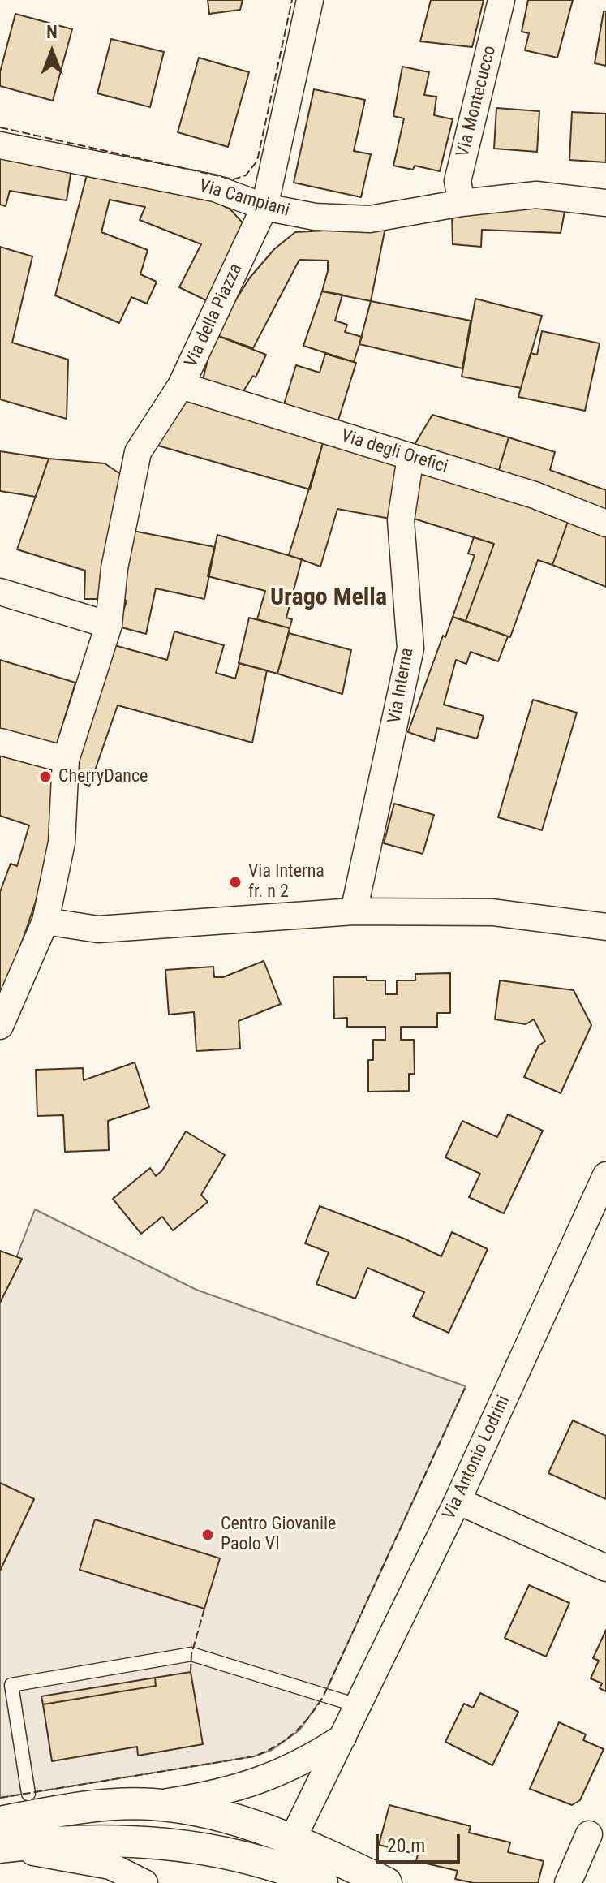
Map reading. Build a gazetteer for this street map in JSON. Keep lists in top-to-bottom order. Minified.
{"streets":{"street":["Via Montecucco","Via Campiani","Via della Piazza","Via degli Orefici","Via Interna","Via Antonio Lodrini"]},"crossings":[["Via Montecucco","Via Campiani"],["Via Campiani","Via della Piazza"],["Via della Piazza","Via degli Orefici"],["Via degli Orefici","Via Interna"]],"districts":["Urago Mella"],"places":["CherryDance","Via Interna fr. n 2","Centro Giovanile Paolo VI"],"scale_bar":"20 m","north":"top"}
